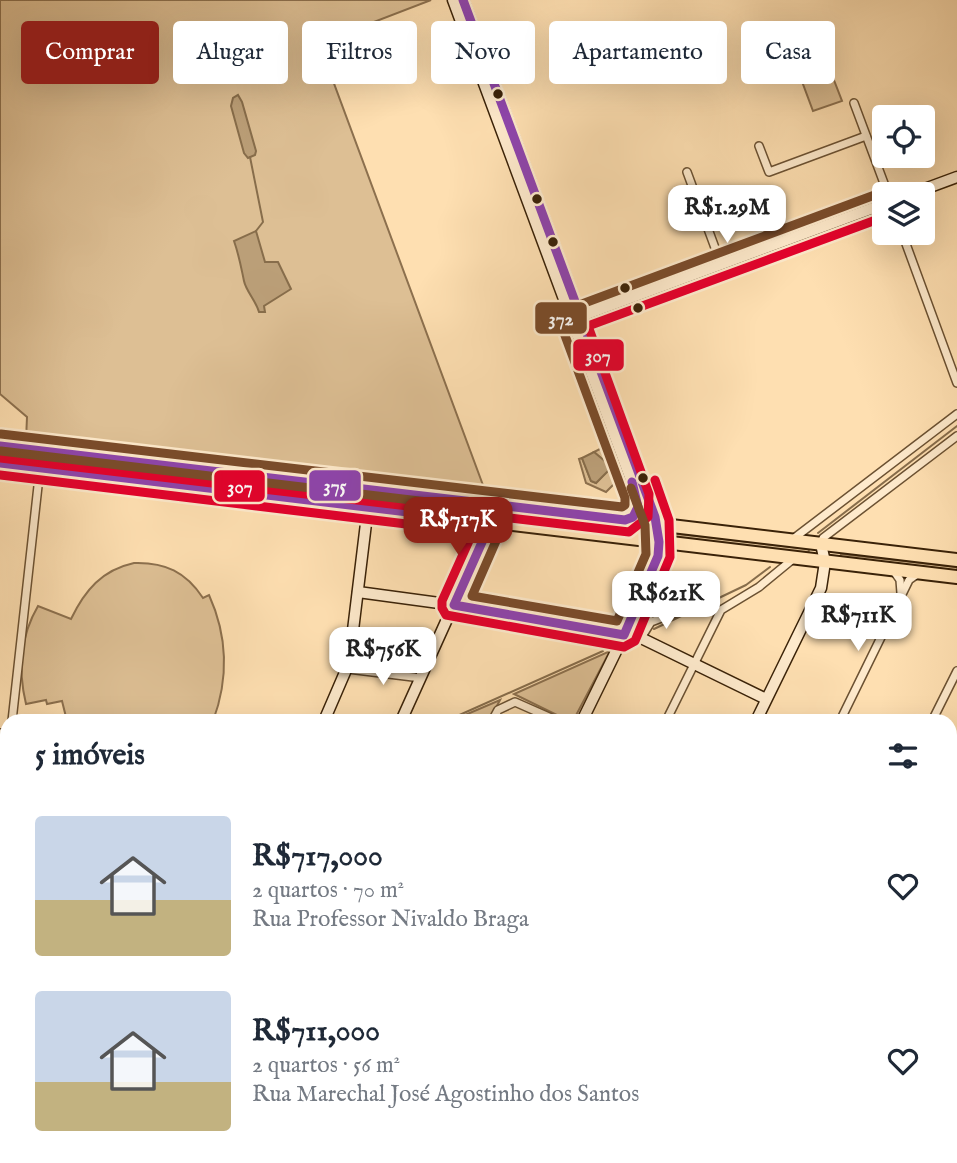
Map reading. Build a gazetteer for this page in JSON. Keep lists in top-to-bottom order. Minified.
{"lines":["transit line 375","transit line 372","transit line 307"],"page":{"chip":["Comprar","Alugar","Filtros","Novo","Apartamento","Casa"],"price":["R$1.29M","R$717K","R$621K","R$711K","R$756K"],"heading":"5 imóveis","list":[{"name":"R$717,000","note":"2 quartos · 70 m² · Rua Professor Nivaldo Braga"},{"name":"R$711,000","note":"2 quartos · 56 m² · Rua Marechal José Agostinho dos Santos"}]}}
